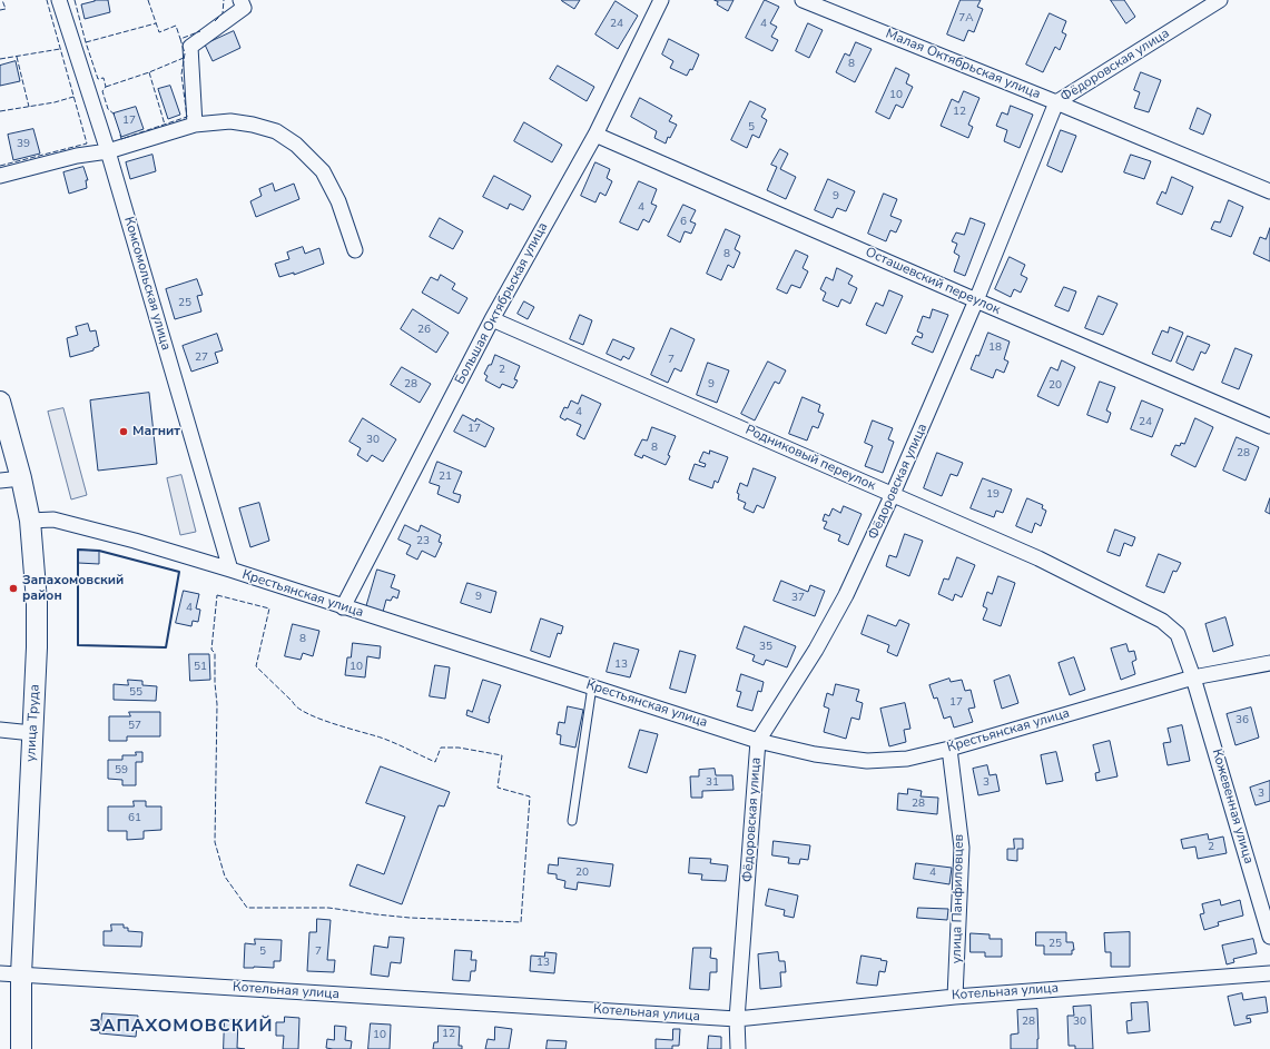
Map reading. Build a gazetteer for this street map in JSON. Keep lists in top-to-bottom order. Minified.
{"streets":{"street":["Малая Октябрьская улица","Фёдоровская улица","Осташевский переулок","Комсомольская улица","Большая Октябрьская улица","Родниковый переулок","Крестьянская улица","улица Труда","Кожевенная улица","улица Панфиловцев","Котельная улица"]},"crossings":[["Малая Октябрьская улица","Фёдоровская улица"],["Фёдоровская улица","Осташевский переулок"],["Фёдоровская улица","Родниковый переулок"],["Фёдоровская улица","Крестьянская улица"],["Фёдоровская улица","Котельная улица"],["Осташевский переулок","Большая Октябрьская улица"],["Комсомольская улица","Крестьянская улица"],["Большая Октябрьская улица","Родниковый переулок"],["Большая Октябрьская улица","Крестьянская улица"],["Родниковый переулок","Крестьянская улица"],["Родниковый переулок","Кожевенная улица"],["Крестьянская улица","улица Труда"],["Крестьянская улица","Кожевенная улица"],["Крестьянская улица","улица Панфиловцев"],["улица Труда","Котельная улица"],["улица Панфиловцев","Котельная улица"]],"districts":["ЗАПАХОМОВСКИЙ"],"places":["Магнит","Запахомовский район"],"house_numbers":["7А","24","4","8","10","12","17","5","39","9","4","6","8","25","26","18","27","7","2","28","9","20","4","24","17","30","8","28","21","19","23","9","37","4","8","35","13","51","10","55","17","36","57","59","31","3","3","28","61","2","20","4","25","5","7","13","28","30","12","10"]}
